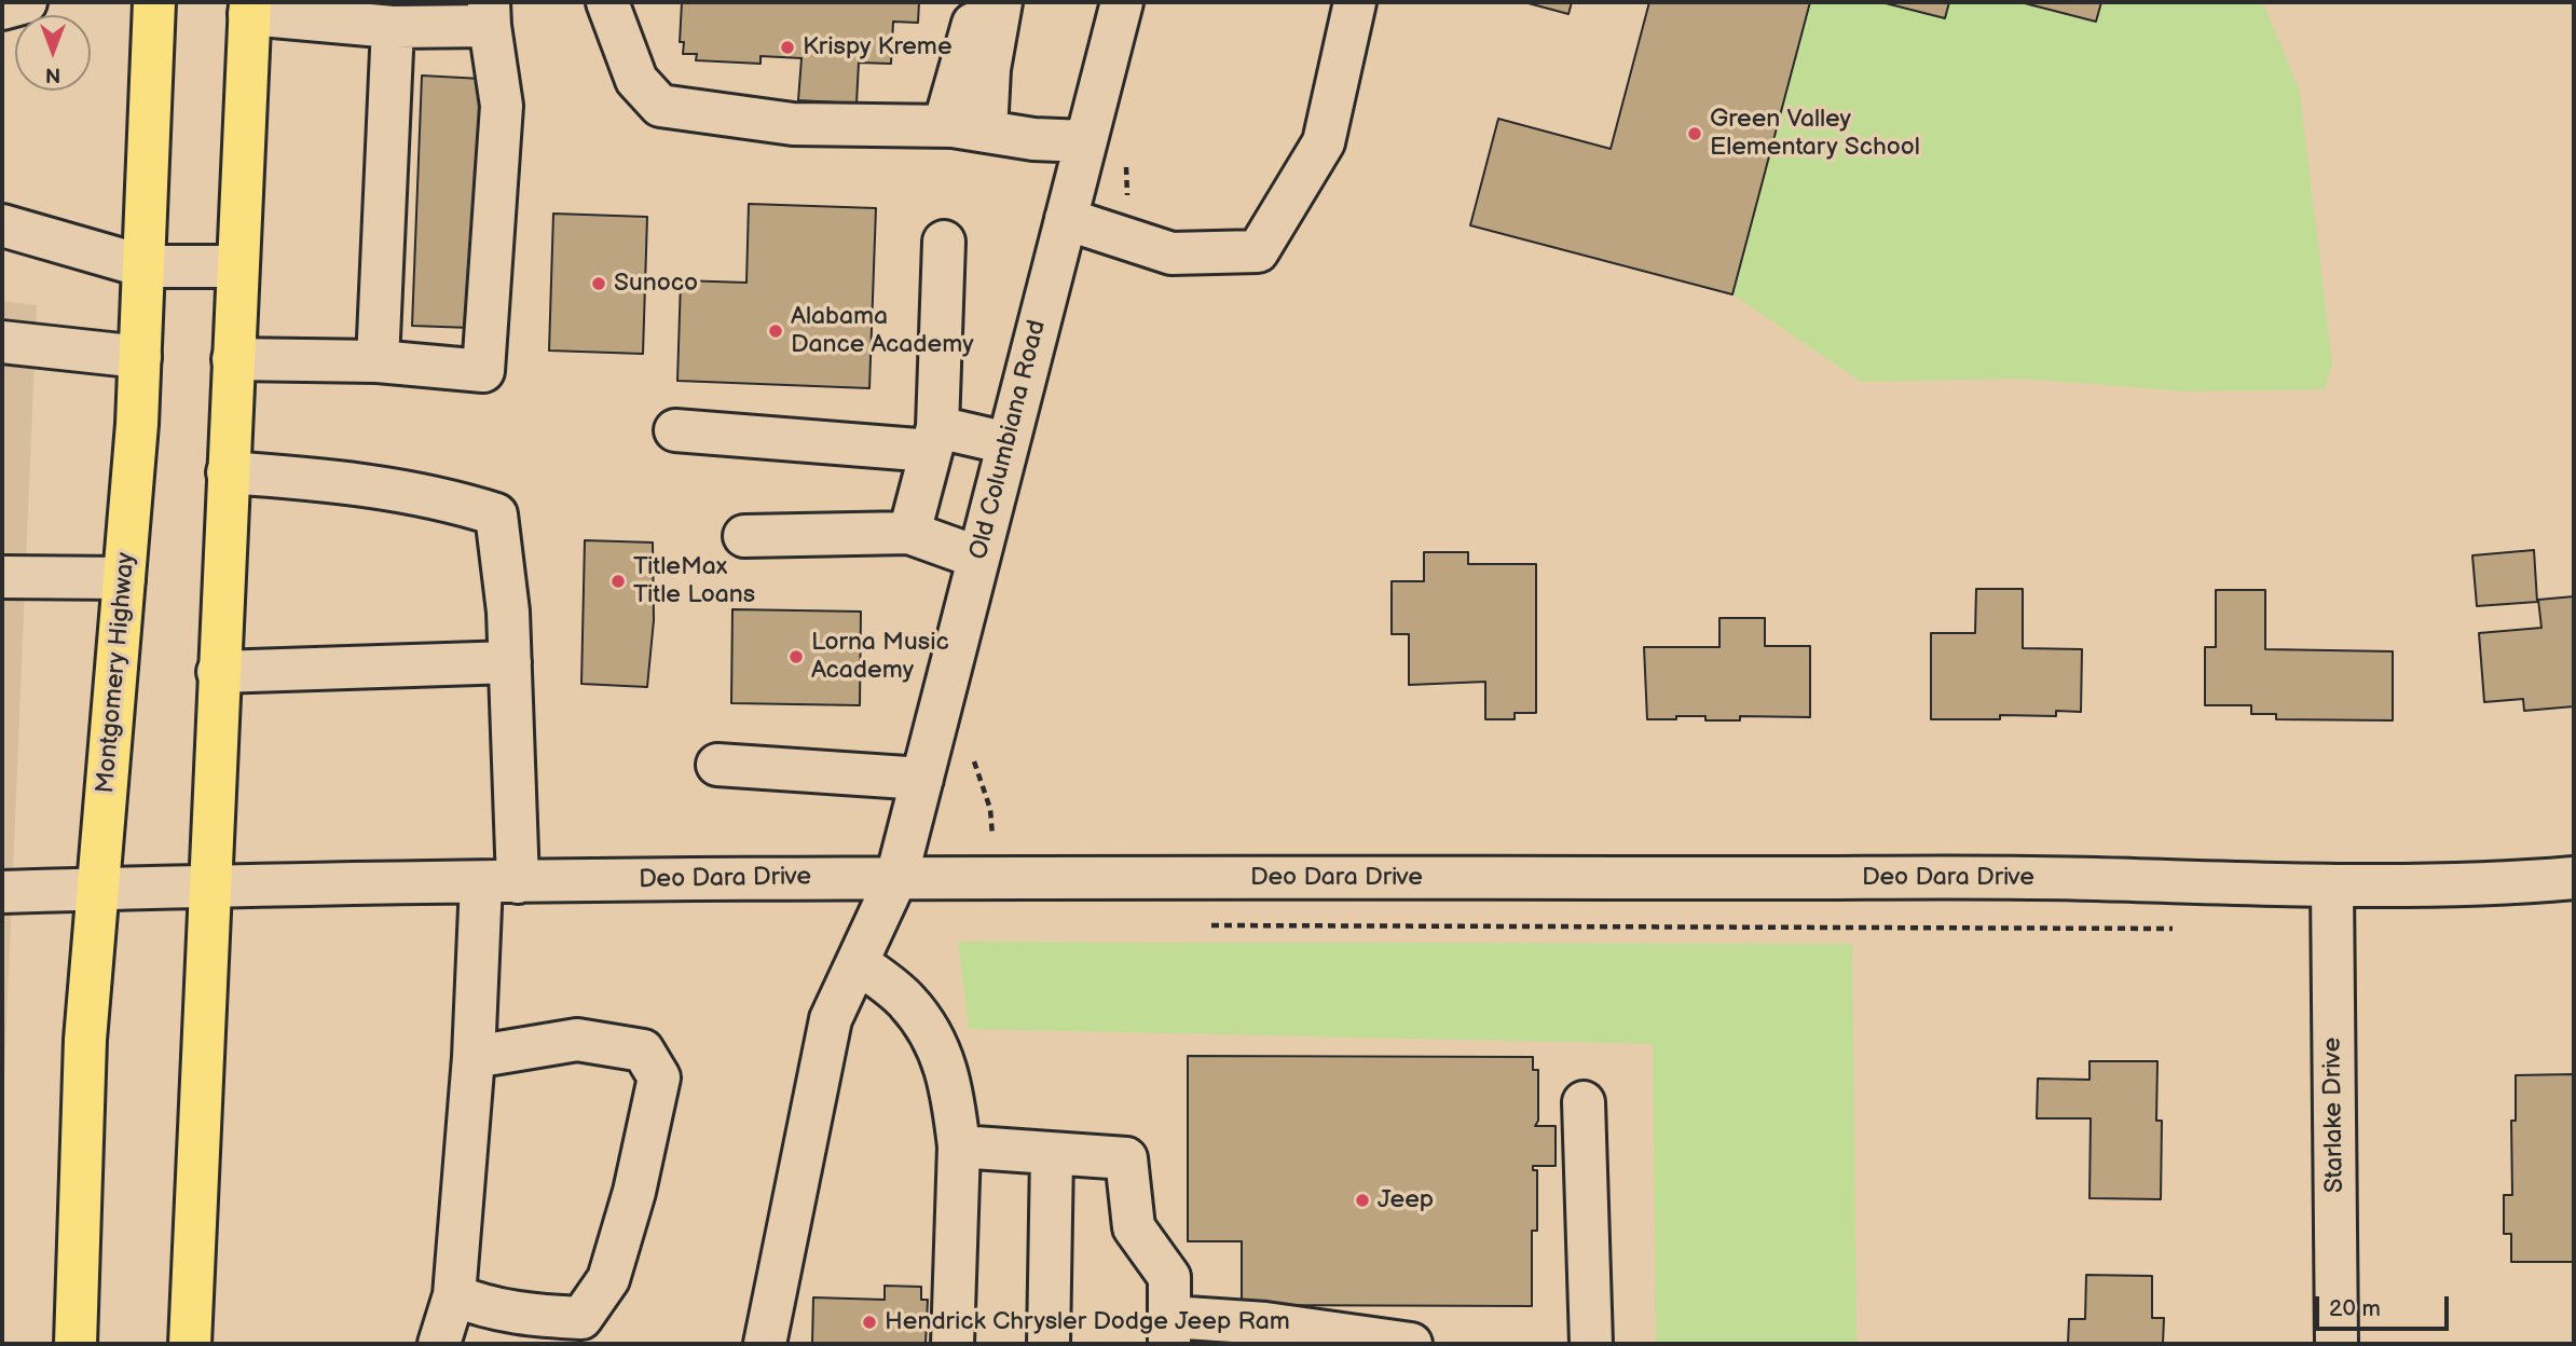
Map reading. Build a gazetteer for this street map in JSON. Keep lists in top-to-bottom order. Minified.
{"streets":{"main road":["Montgomery Highway"],"street":["Old Columbiana Road","Deo Dara Drive","Starlake Drive"]},"crossings":[["Old Columbiana Road","Deo Dara Drive"],["Montgomery Highway","Deo Dara Drive"],["Deo Dara Drive","Starlake Drive"]],"places":["Krispy Kreme","Green Valley Elementary School","Sunoco","Alabama Dance Academy","TitleMax Title Loans","Lorna Music Academy","Jeep","Hendrick Chrysler Dodge Jeep Ram"],"scale_bar":"20 m","north":"bottom"}
